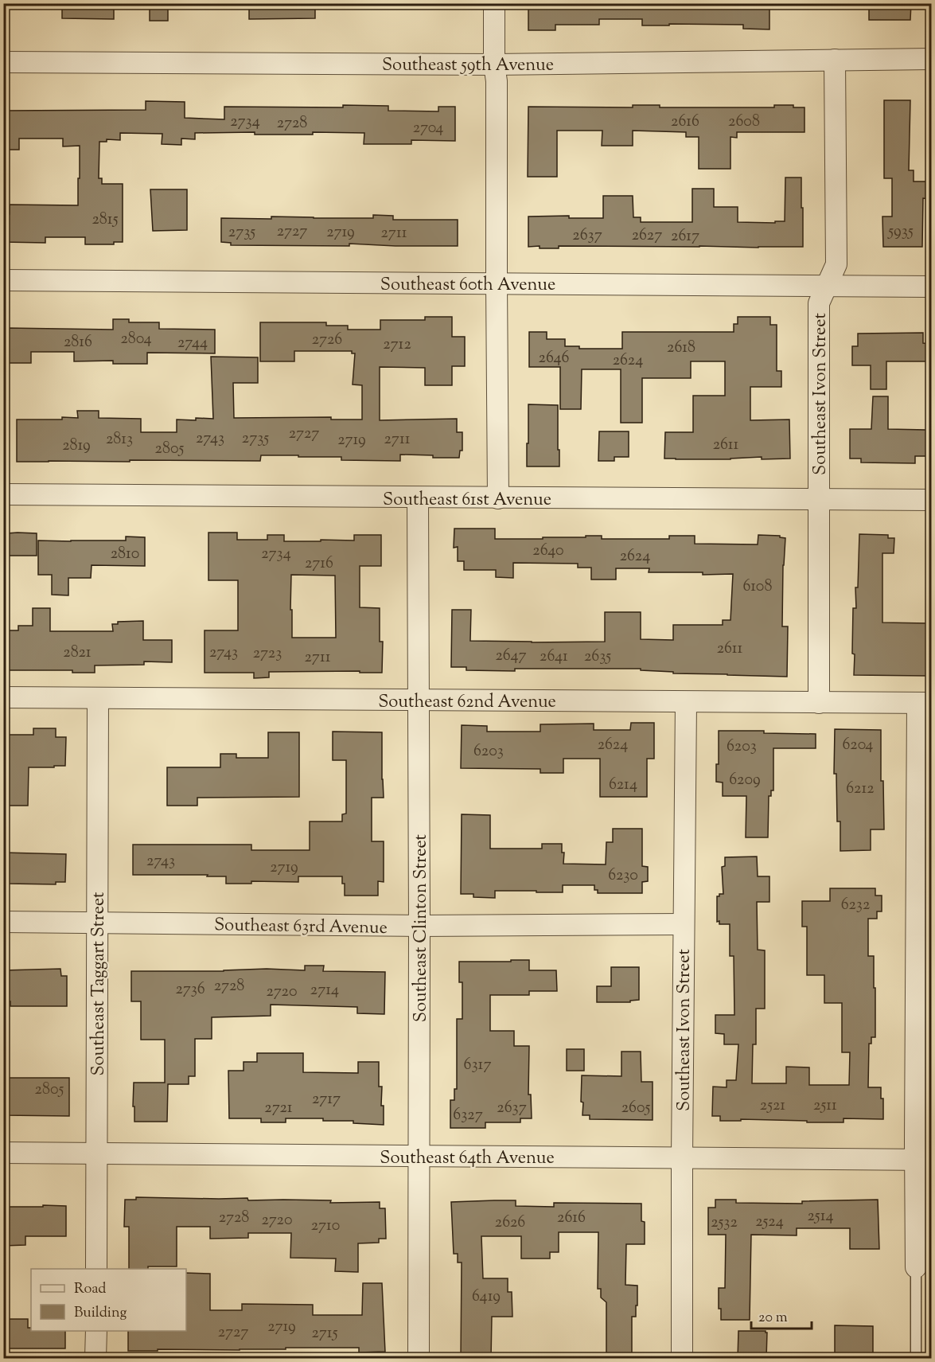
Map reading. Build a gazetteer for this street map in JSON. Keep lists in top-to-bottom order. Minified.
{"streets":{"street":["Southeast 59th Avenue","Southeast 60th Avenue","Southeast Ivon Street","Southeast 61st Avenue","Southeast 62nd Avenue","Southeast 63rd Avenue","Southeast Clinton Street","Southeast Taggart Street","Southeast 64th Avenue"]},"crossings":[["Southeast 59th Avenue","Southeast Ivon Street"],["Southeast 60th Avenue","Southeast Ivon Street"],["Southeast Ivon Street","Southeast 61st Avenue"],["Southeast Ivon Street","Southeast 62nd Avenue"],["Southeast Ivon Street","Southeast 63rd Avenue"],["Southeast Ivon Street","Southeast 64th Avenue"],["Southeast 61st Avenue","Southeast Clinton Street"],["Southeast 62nd Avenue","Southeast Clinton Street"],["Southeast 62nd Avenue","Southeast Taggart Street"],["Southeast 63rd Avenue","Southeast Clinton Street"],["Southeast 63rd Avenue","Southeast Taggart Street"],["Southeast Clinton Street","Southeast 64th Avenue"],["Southeast Taggart Street","Southeast 64th Avenue"]],"house_numbers":["2734","2616","2608","2728","2704","2815","2727","5935","2735","2719","2711","2637","2627","2617","2804","2726","2816","2744","2712","2618","2646","2624","2727","2743","2735","2813","2711","2719","2611","2819","2805","2640","2810","2734","2624","2716","6108","2611","2821","2743","2723","2647","2641","2635","2711","2624","6204","6203","6203","6209","6214","6212","2743","2719","6230","6232","2728","2736","2714","2720","6317","2805","2717","2521","2511","2721","2637","2605","6327","2514","2728","2616","2720","2524","2626","2532","2710","6419","2719","2727","2715"],"legend":["Road","Building"],"scale_bar":"20 m"}
